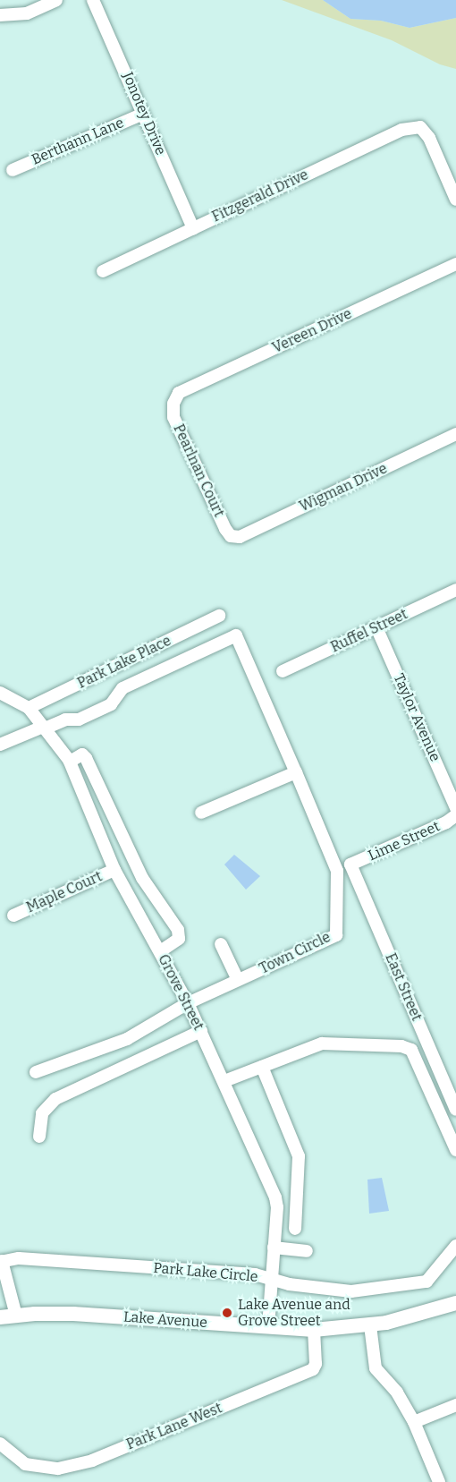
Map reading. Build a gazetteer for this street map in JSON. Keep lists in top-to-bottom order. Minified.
{"streets":{"main road":["Lake Avenue"],"street":["Jonotey Drive","Berthann Lane","Fitzgerald Drive","Vereen Drive","Pearlnan Court","Wigman Drive","Ruffel Street","Park Lake Place","Taylor Avenue","Lime Street","Maple Court","Town Circle","East Street","Grove Street","Park Lake Circle","Park Lane West"]},"crossings":[["Jonotey Drive","Berthann Lane"],["Jonotey Drive","Fitzgerald Drive"],["Vereen Drive","Pearlnan Court"],["Pearlnan Court","Wigman Drive"],["Ruffel Street","Taylor Avenue"],["Park Lake Place","Grove Street"],["Lime Street","East Street"],["Maple Court","Grove Street"],["Town Circle","Grove Street"],["Grove Street","Park Lake Circle"],["Grove Street","Lake Avenue"],["Park Lake Circle","Lake Avenue"],["Lake Avenue","Park Lane West"]],"places":["Lake Avenue and Grove Street"]}
